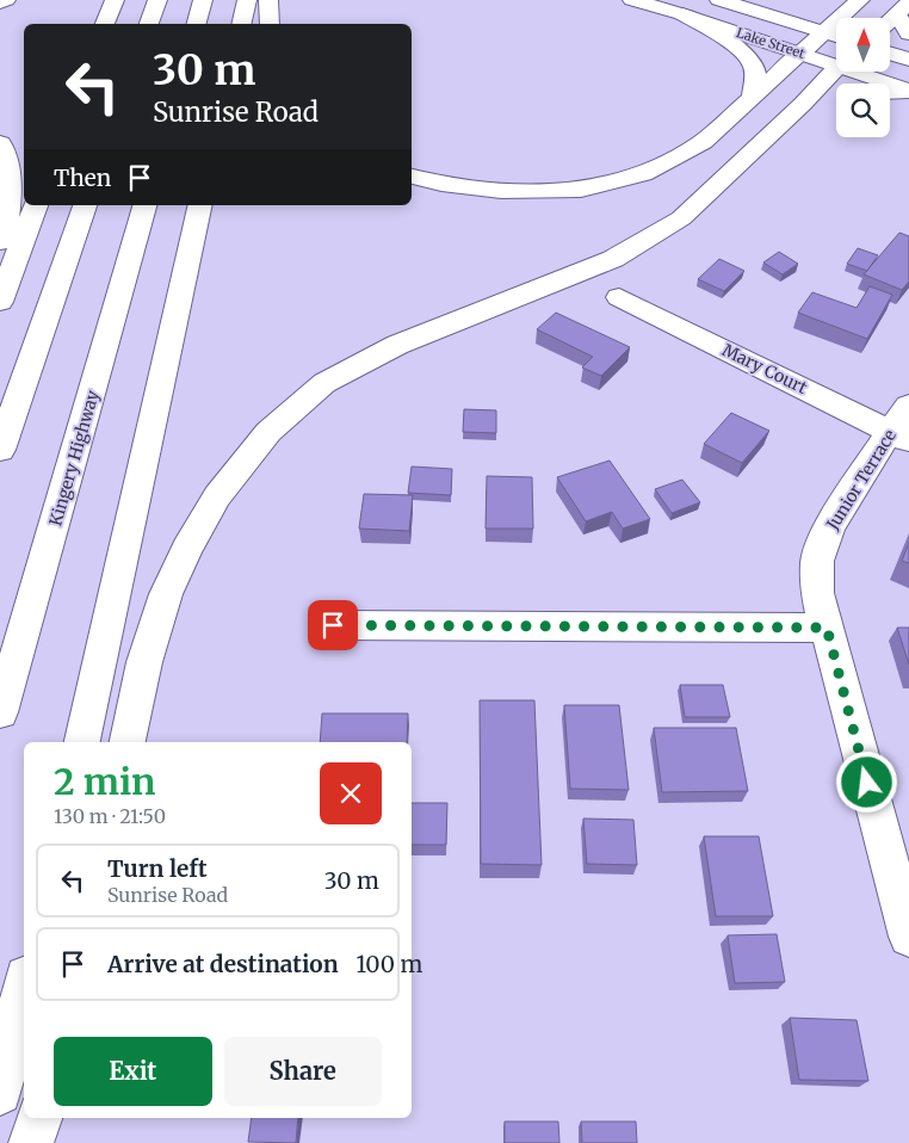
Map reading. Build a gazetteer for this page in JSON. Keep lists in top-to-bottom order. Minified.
{"streets":{"main road":["Lake Street","Mary Court","Kingery Highway","Junior Terrace"]},"crossings":[["Mary Court","Junior Terrace"]],"north":"top","page":{"turn":["30 m","Sunrise Road"],"then":"Then","heading":["2 min","130 m · 21:50"],"list":[{"name":"Turn left","note":"Sunrise Road","value":"30 m"},{"name":"Arrive at destination","value":"100 m"}],"buttons":["Exit","Share"]}}
